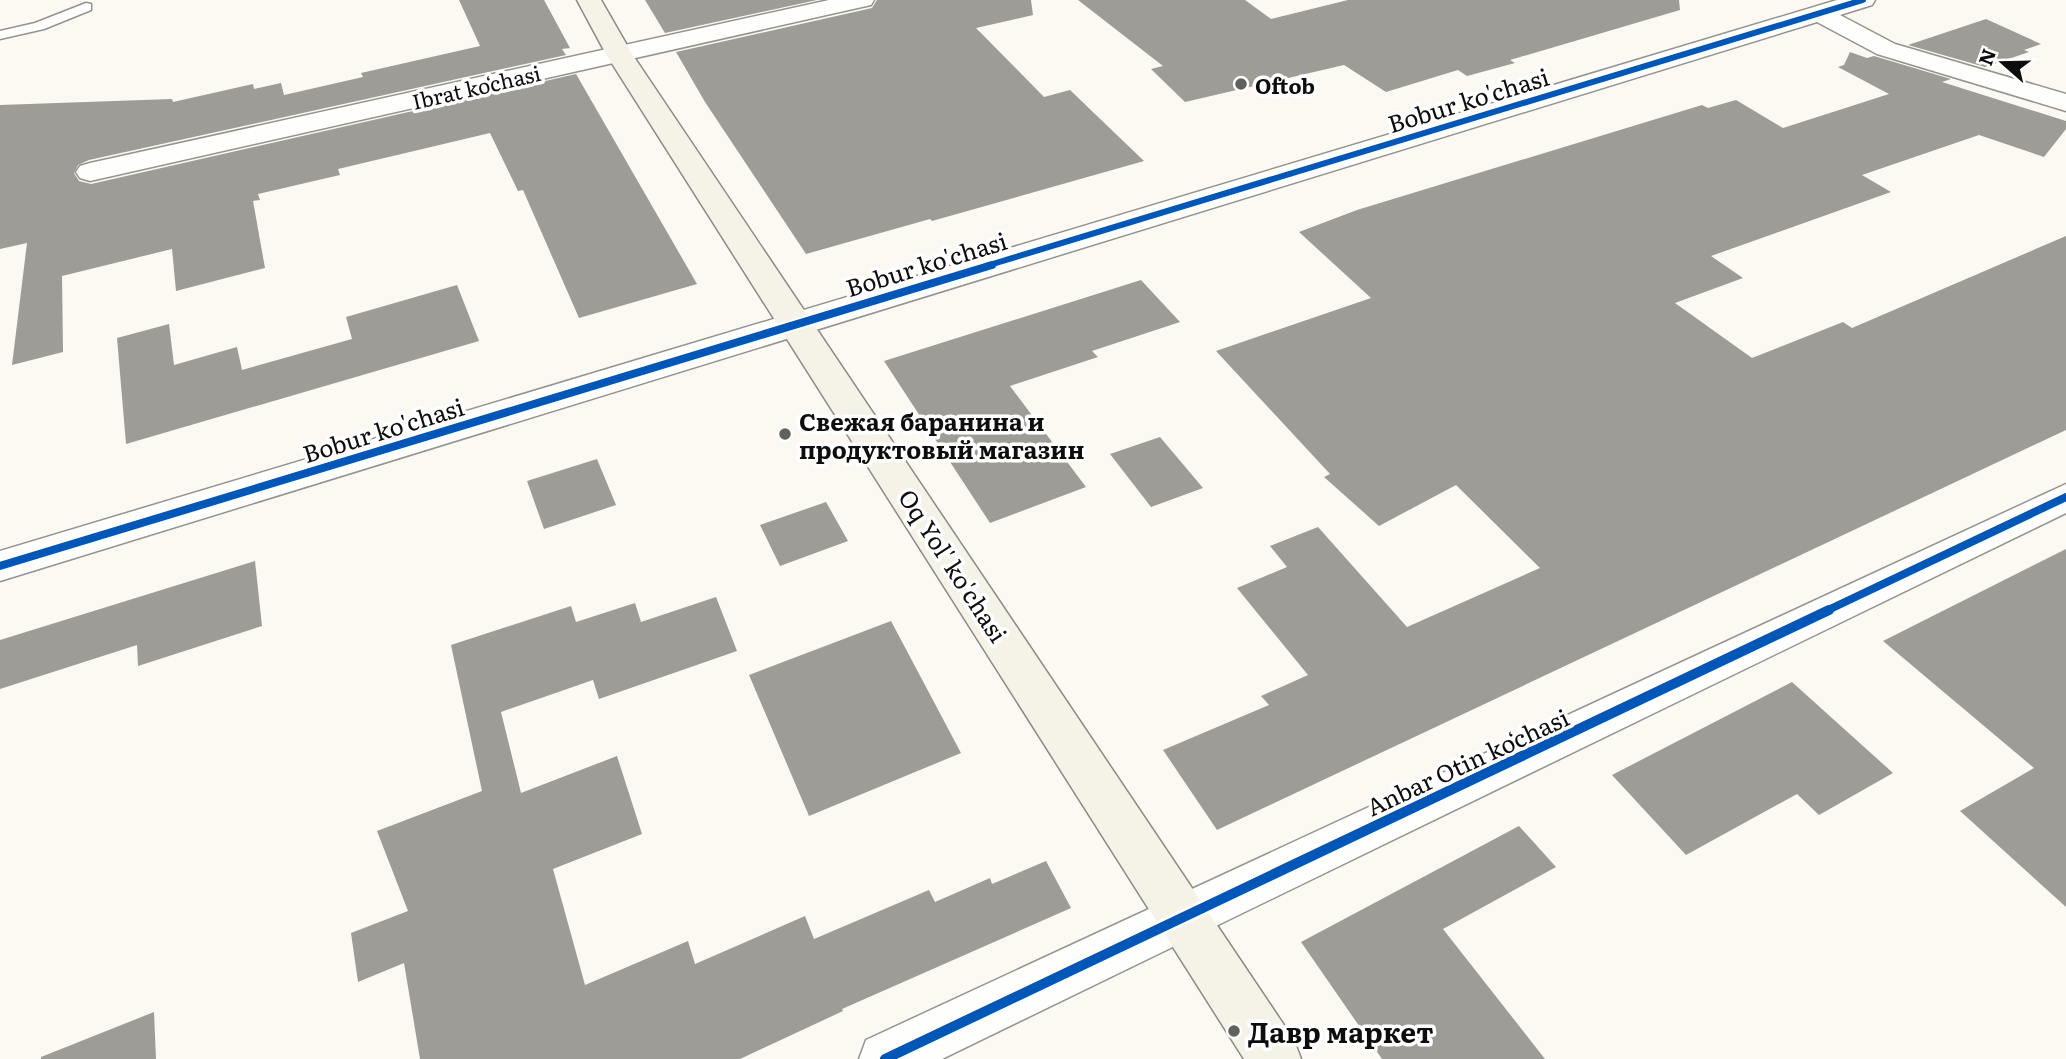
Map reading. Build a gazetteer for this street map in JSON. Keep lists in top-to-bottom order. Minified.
{"streets":{"street":["Ibrat koʻchasi","Bobur ko'chasi","Oq Yol' ko'chasi","Anbar Otin koʻchasi"]},"crossings":[["Ibrat koʻchasi","Oq Yol' ko'chasi"],["Bobur ko'chasi","Oq Yol' ko'chasi"],["Oq Yol' ko'chasi","Anbar Otin koʻchasi"]],"places":["Oftob","Свежая баранина и продуктовый магазин","Давр маркет"],"north":"left"}
